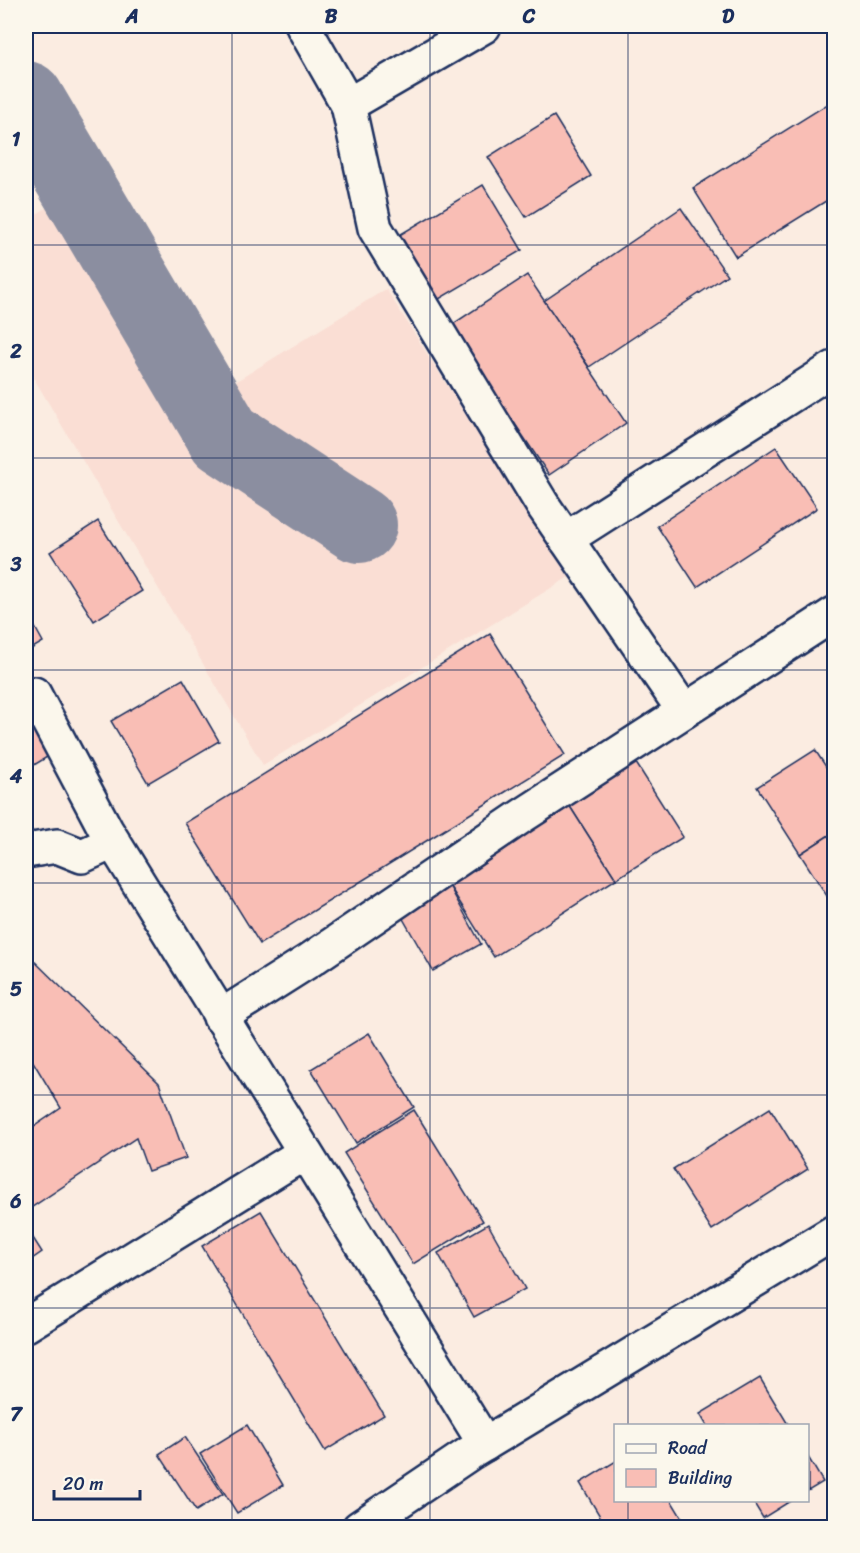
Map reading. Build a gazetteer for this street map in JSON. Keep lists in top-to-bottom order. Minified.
{"legend":["Road","Building"],"scale_bar":"20 m","grid":{"columns":["A","B","C","D"],"rows":["1","2","3","4","5","6","7"]}}
